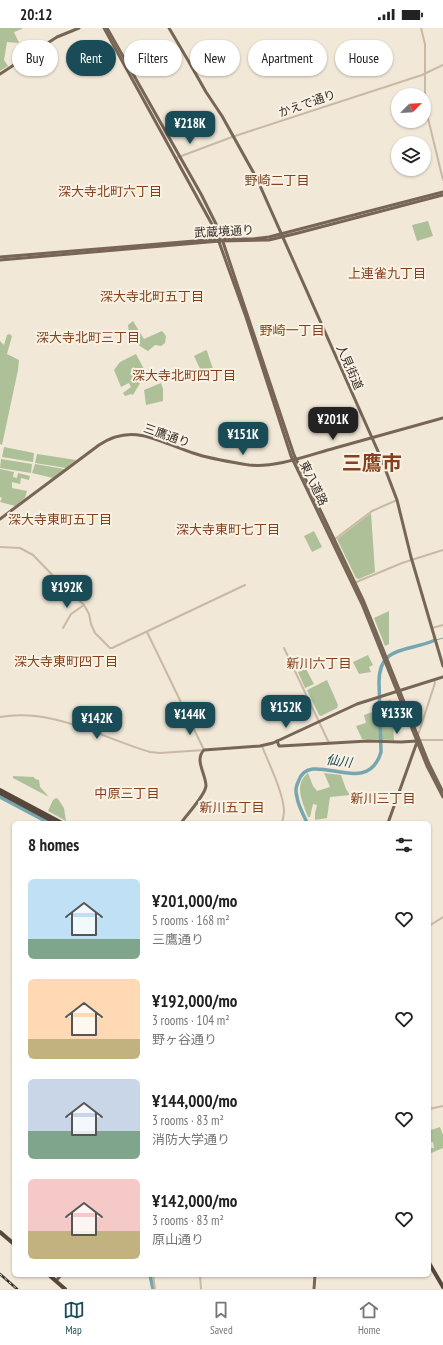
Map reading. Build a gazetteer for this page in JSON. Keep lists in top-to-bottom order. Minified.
{"streets":{"main road":["武蔵境通り","人見街道","三鷹通り","東八道路"],"street":["かえで通り"]},"crossings":[["かえで通り","人見街道"],["かえで通り","東八道路"],["武蔵境通り","人見街道"],["武蔵境通り","東八道路"],["人見街道","三鷹通り"],["三鷹通り","東八道路"]],"districts":["野崎二丁目","深大寺北町六丁目","上連雀九丁目","深大寺北町五丁目","野崎一丁目","深大寺北町三丁目","深大寺北町四丁目","三鷹市","深大寺東町五丁目","深大寺東町七丁目","深大寺東町四丁目","新川六丁目","中原三丁目","新川三丁目","新川五丁目"],"water":["仙川"],"north":"top right","page":{"status":"20:12","chip":["Buy","Rent","Filters","New","Apartment","House"],"price":["¥218K","¥201K","¥151K","¥192K","¥152K","¥133K","¥144K","¥142K"],"heading":"8 homes","list":[{"name":"¥201,000/mo","note":"5 rooms · 168 m² · 三鷹通り"},{"name":"¥192,000/mo","note":"3 rooms · 104 m² · 野ヶ谷通り"},{"name":"¥144,000/mo","note":"3 rooms · 83 m² · 消防大学通り"},{"name":"¥142,000/mo","note":"3 rooms · 83 m² · 原山通り"}],"tabs":["Map","Saved","Home"]}}
